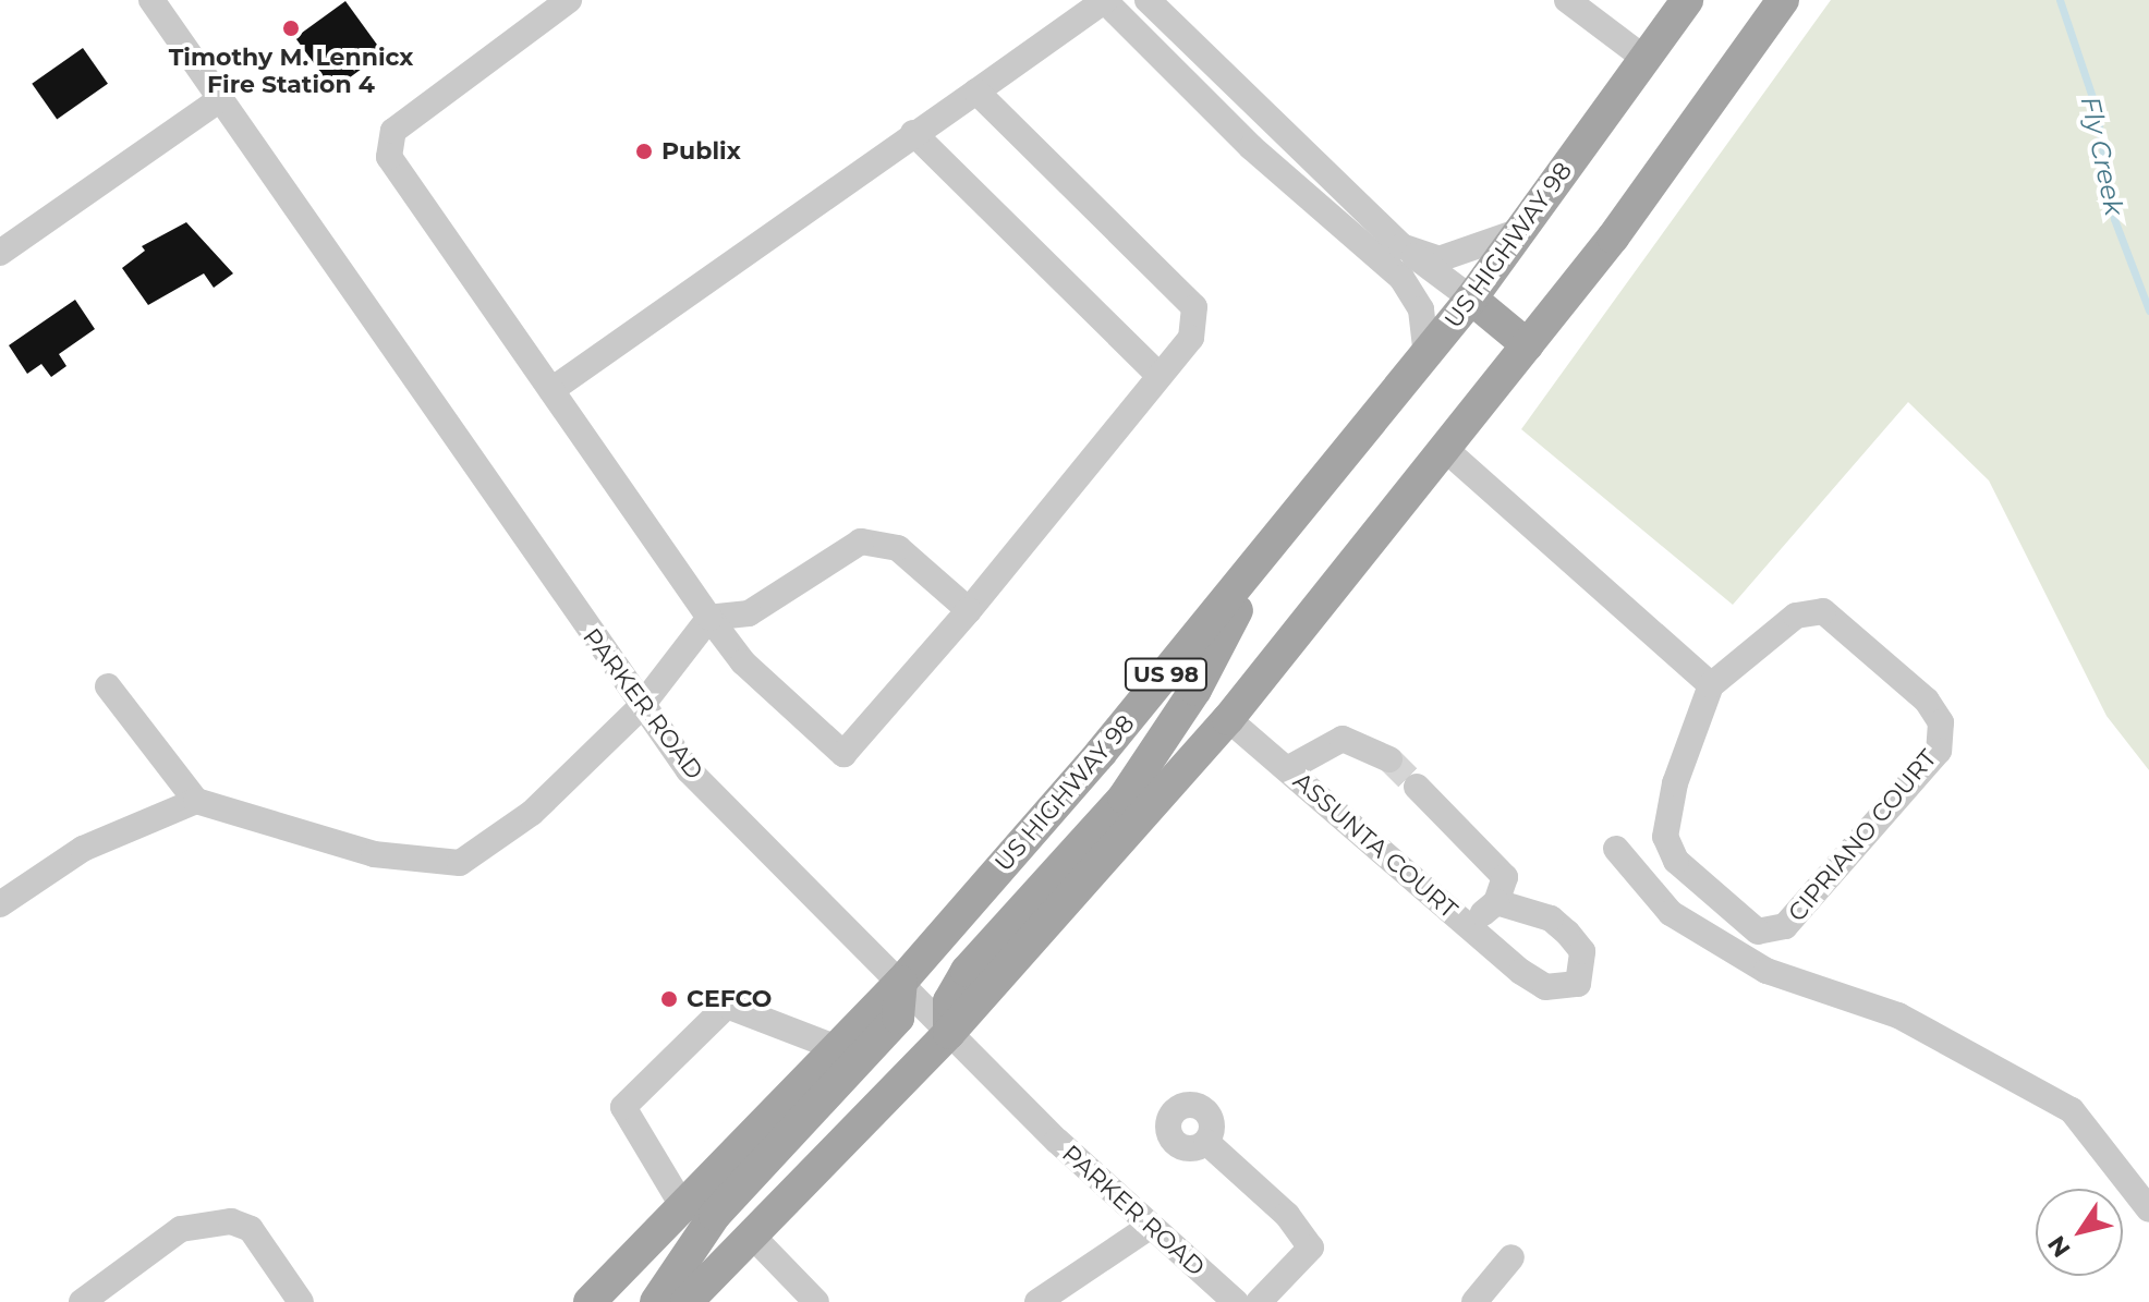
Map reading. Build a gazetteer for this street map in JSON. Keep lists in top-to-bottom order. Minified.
{"streets":{"main road":["US HIGHWAY 98","US 98"],"street":["PARKER ROAD","CIPRIANO COURT","ASSUNTA COURT"]},"crossings":[["US HIGHWAY 98","PARKER ROAD"],["US 98","PARKER ROAD"],["US 98","ASSUNTA COURT"]],"water":["Fly Creek"],"places":["Timothy M. Lennicx Fire Station 4","Publix","CEFCO"],"north":"bottom left"}
